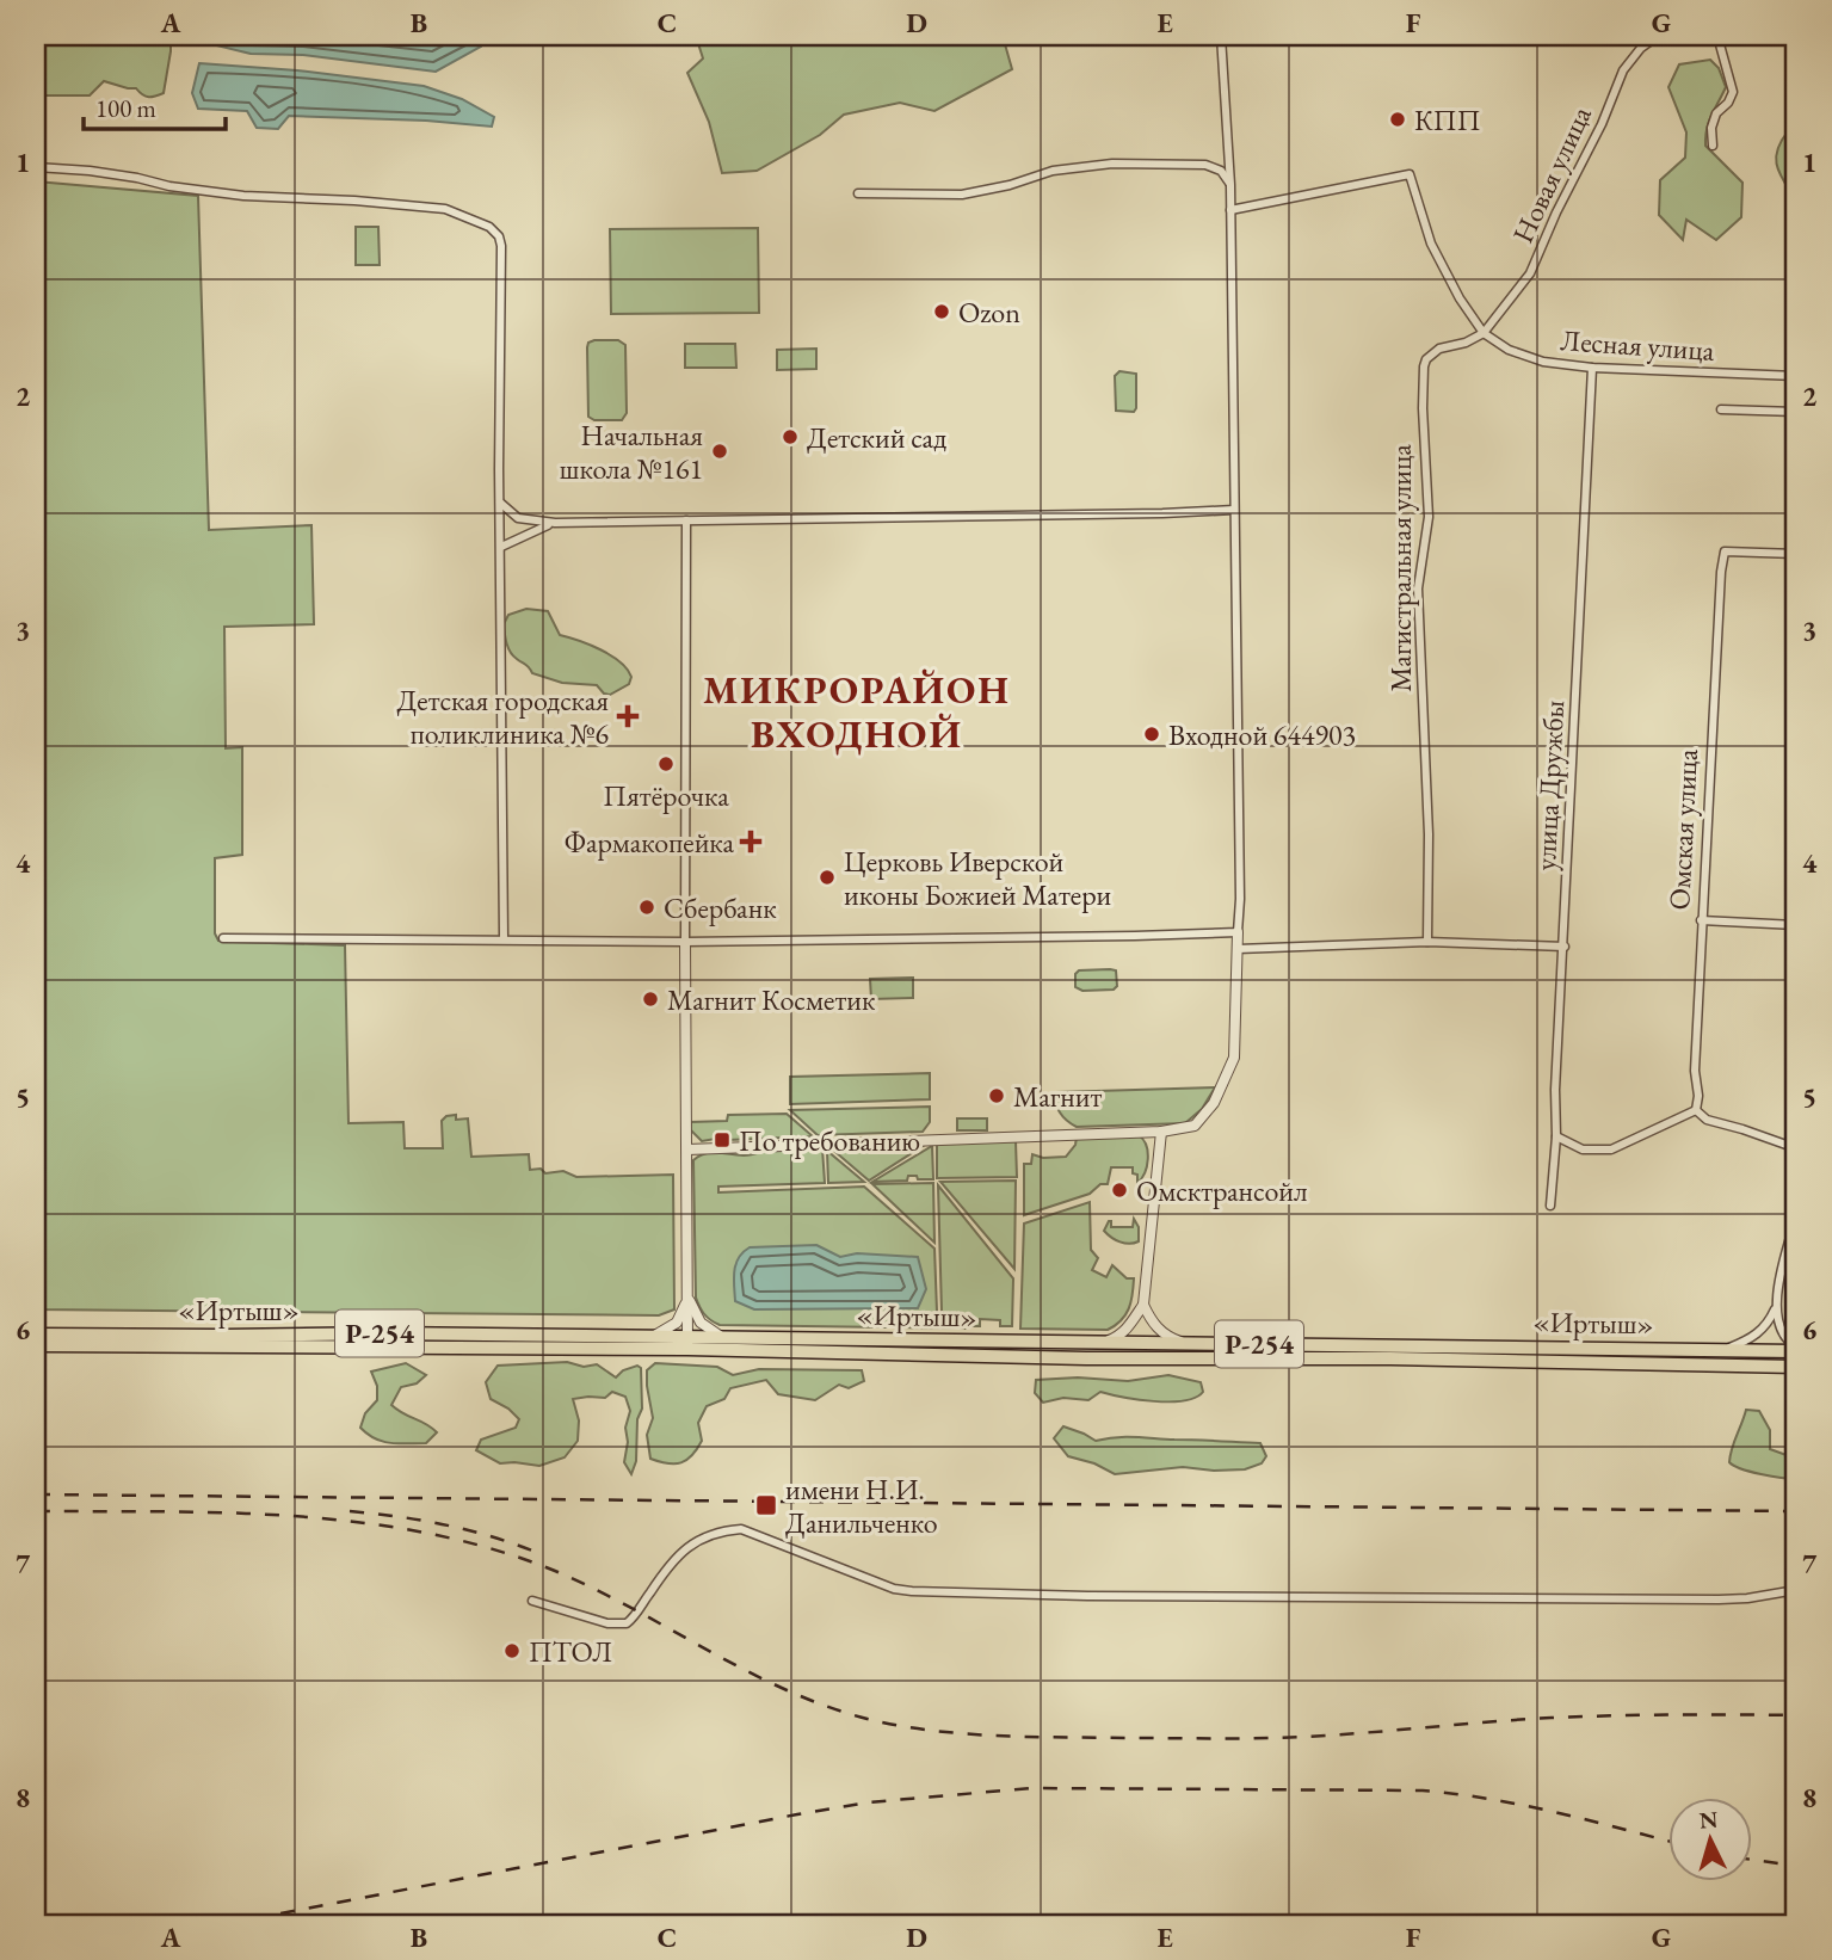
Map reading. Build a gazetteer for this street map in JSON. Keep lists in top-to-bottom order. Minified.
{"streets":{"main road":["«Иртыш»","Р-254"],"street":["Новая улица","Лесная улица","Магистральная улица","улица Дружбы","Омская улица"]},"crossings":[["Новая улица","Лесная улица"],["Новая улица","Магистральная улица"],["Лесная улица","Магистральная улица"],["Лесная улица","улица Дружбы"]],"districts":["МИКРОРАЙОН ВХОДНОЙ"],"places":{"other":["КПП","Ozon","Детский сад","Начальная школа №161","Входной 644903","Пятёрочка","Церковь Иверской иконы Божией Матери","Сбербанк","Магнит Косметик","Магнит","Омсктрансойл","ПТОЛ"],"health":["Детская городская поликлиника №6","Фармакопейка"],"transit":["По требованию","имени Н.И. Данильченко"]},"scale_bar":"100 m","north":"top","grid":{"columns":["A","B","C","D","E","F","G"],"rows":["1","2","3","4","5","6","7","8"]}}
